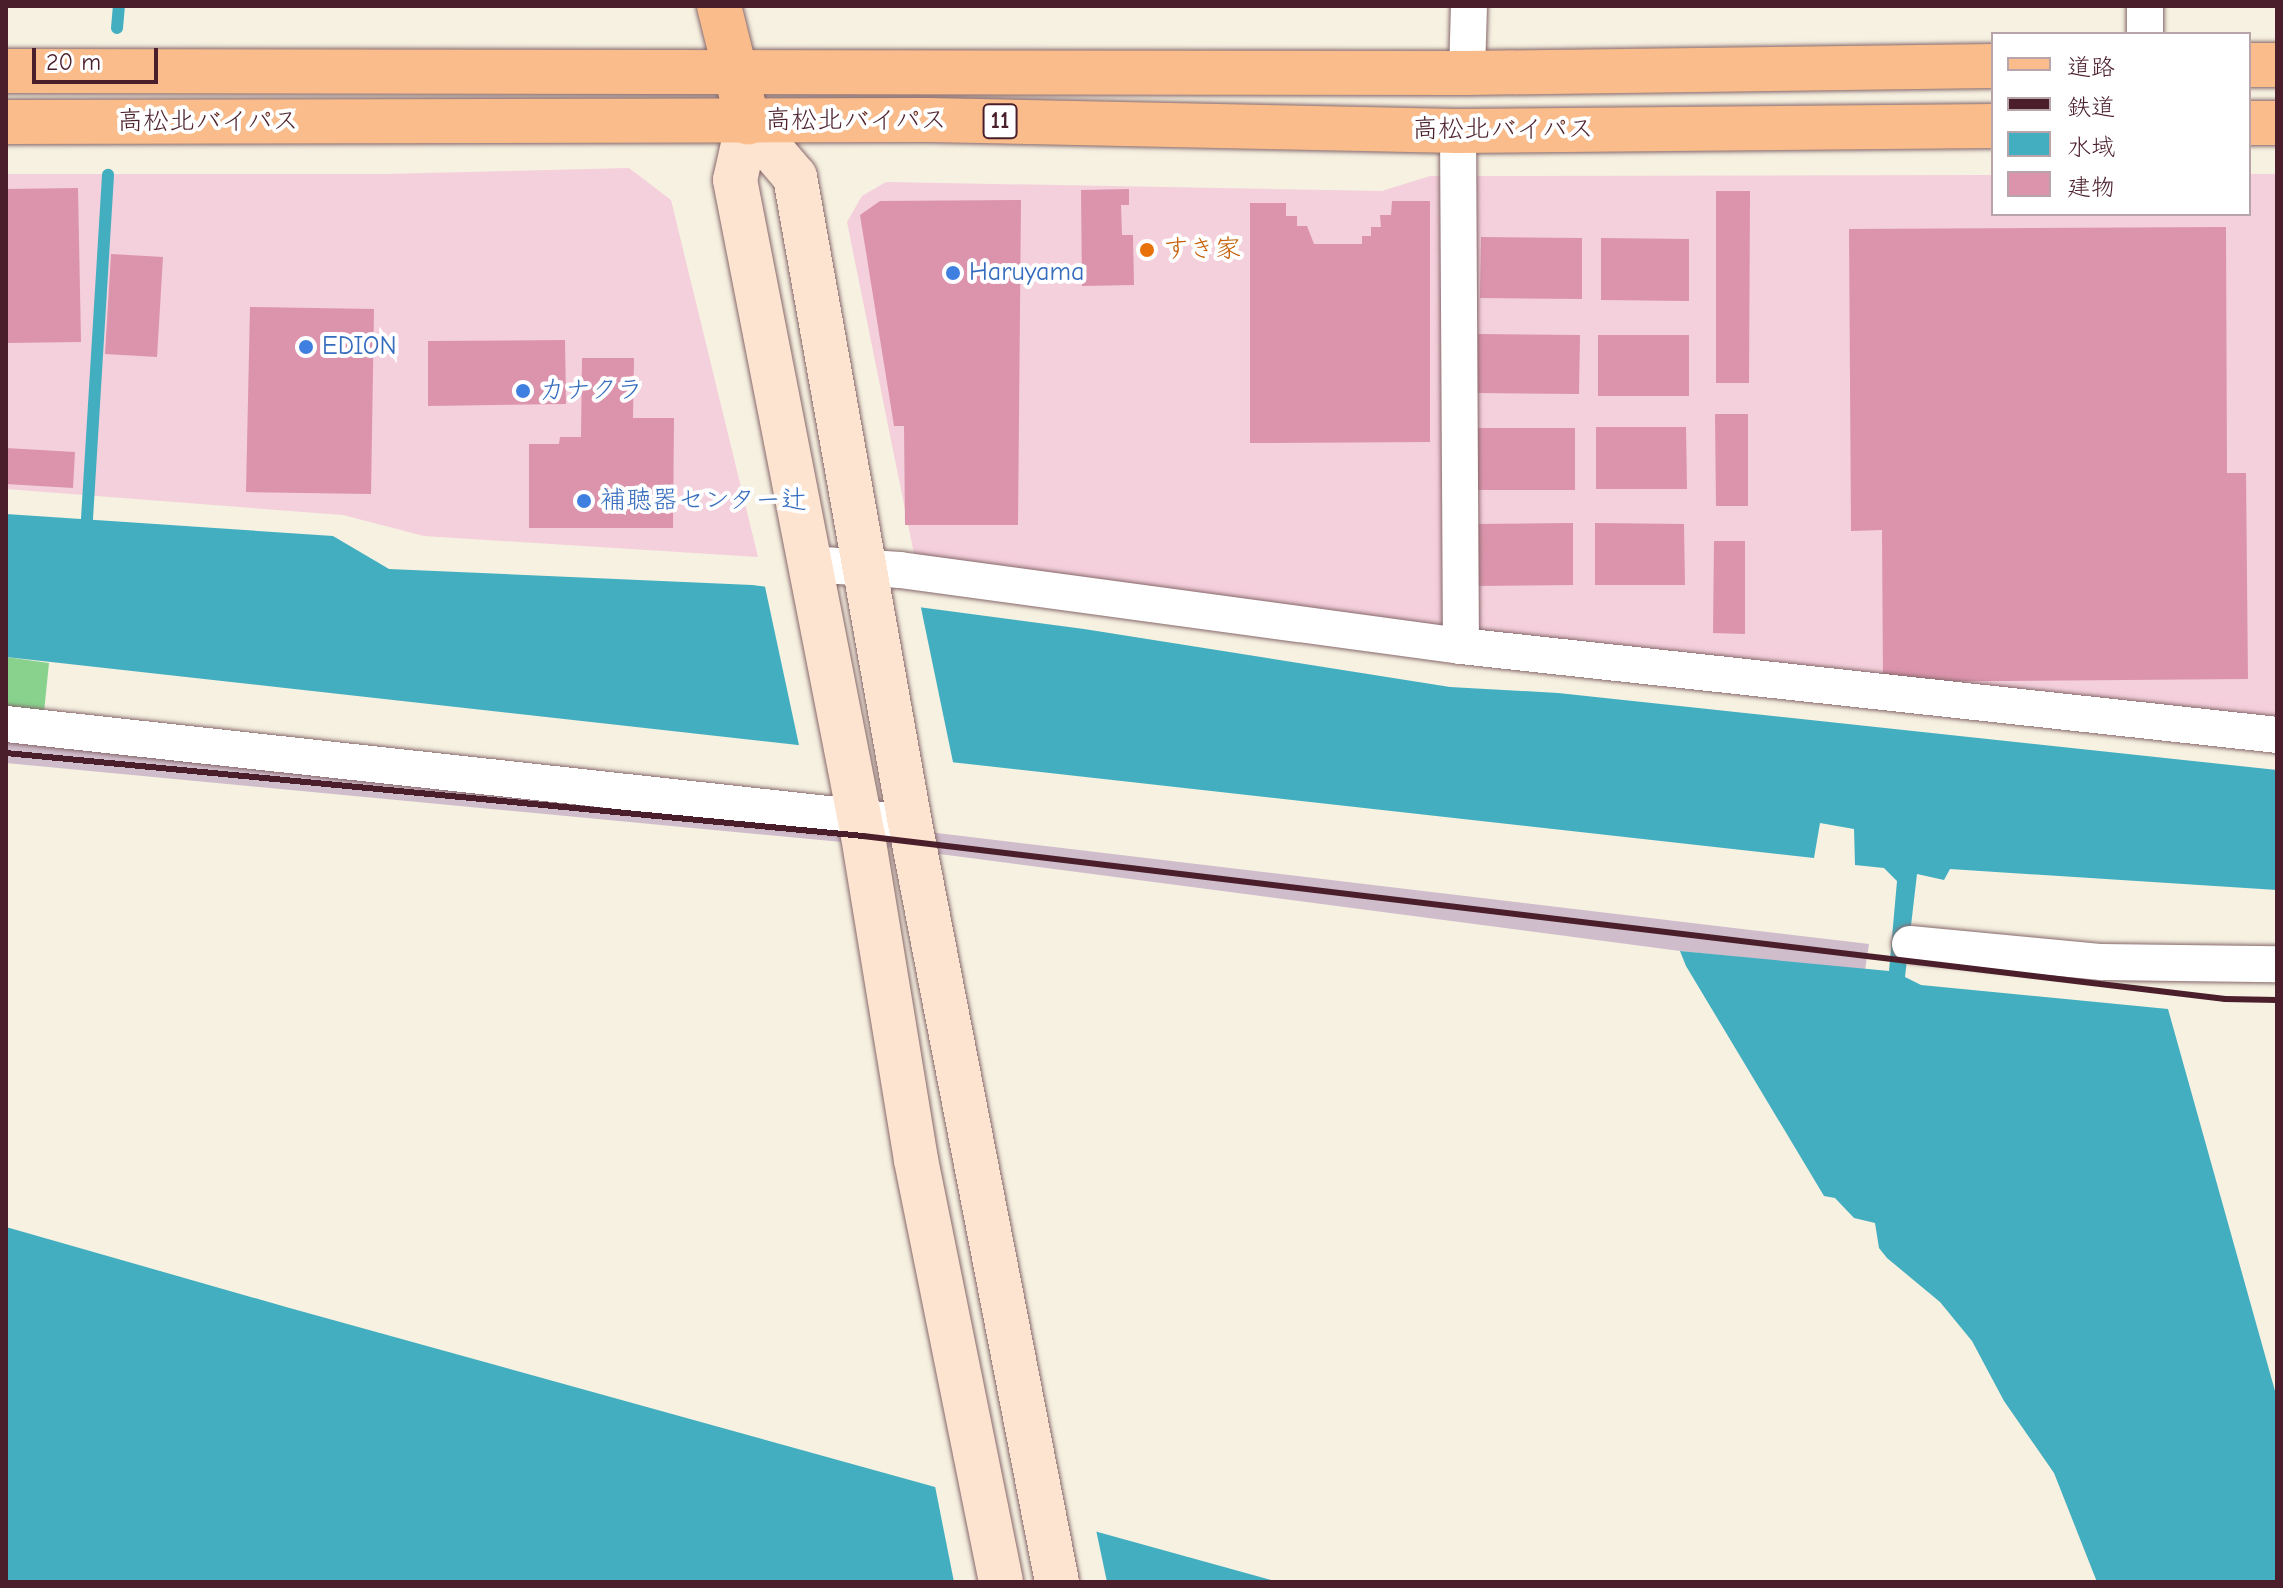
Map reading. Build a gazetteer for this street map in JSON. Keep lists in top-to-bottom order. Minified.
{"streets":{"main road":["高松北バイパス","11"]},"places":["すき家","Haruyama","EDION","カナクラ","補聴器センター辻"],"legend":["道路","鉄道","水域","建物"],"scale_bar":"20 m"}
